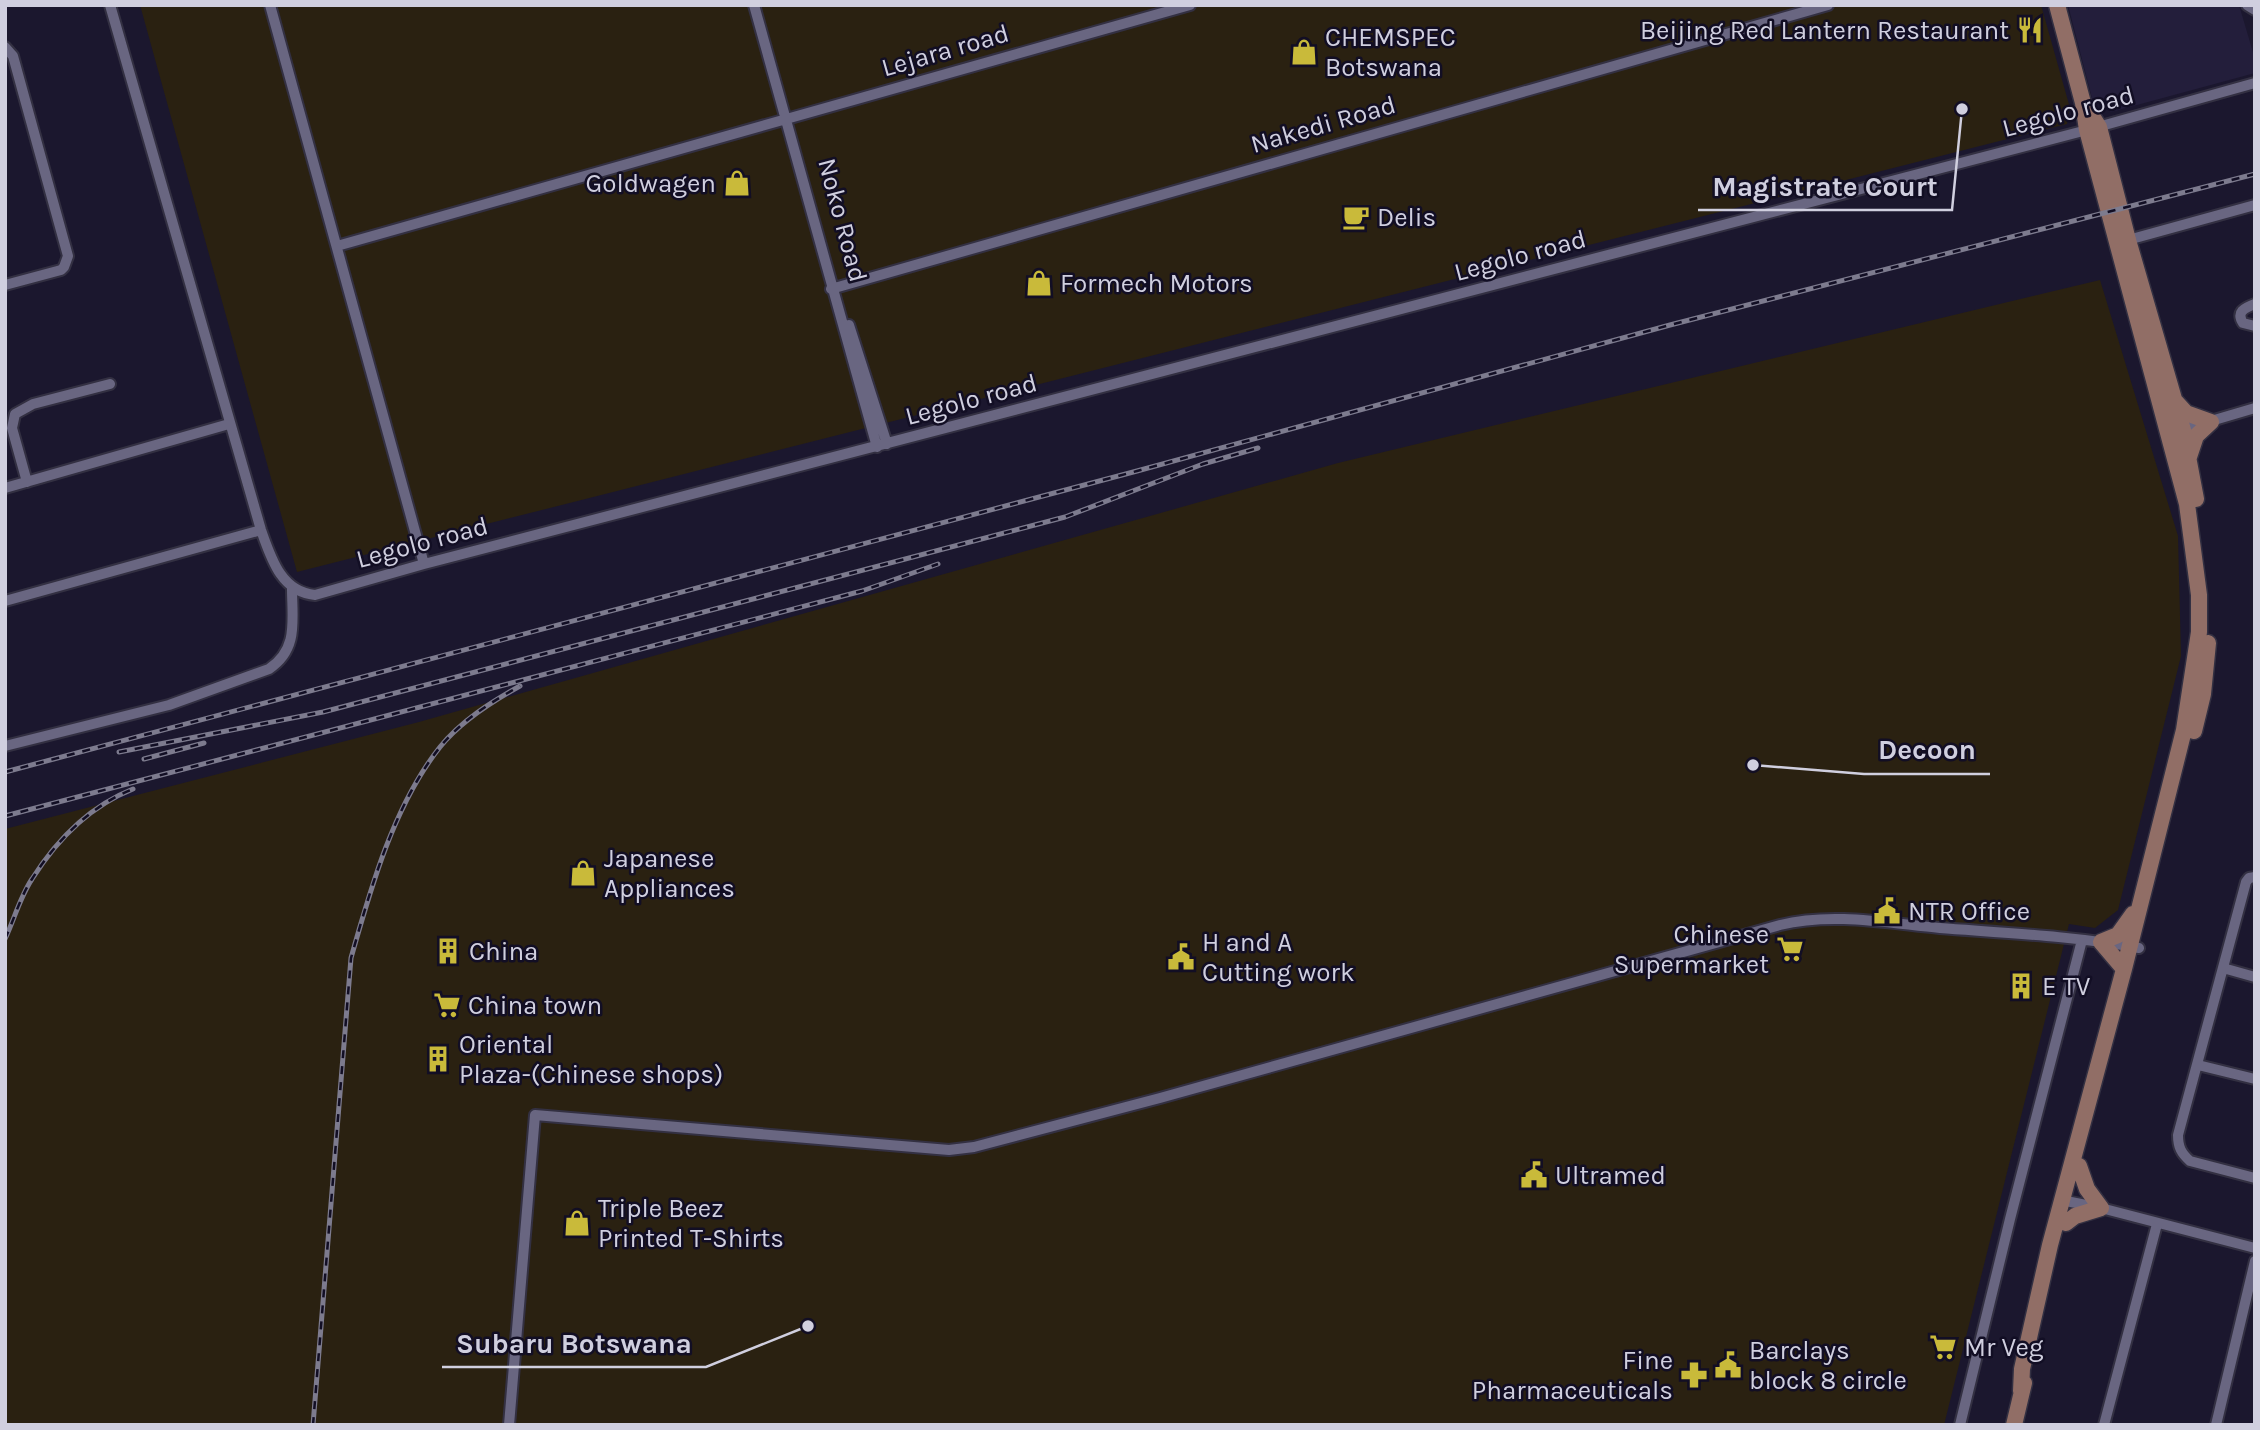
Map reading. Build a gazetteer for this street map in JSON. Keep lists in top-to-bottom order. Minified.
{"streets":{"street":["Lejara road","Legolo road","Nakedi Road","Noko Road"]},"crossings":[["Lejara road","Noko Road"],["Legolo road","Noko Road"],["Nakedi Road","Noko Road"]],"places":{"restaurant":["Beijing Red Lantern Restaurant"],"shop":["CHEMSPEC Botswana","Goldwagen","Formech Motors","Japanese Appliances","Triple Beez Printed T-Shirts"],"other":["Magistrate Court","Decoon","Subaru Botswana"],"cafe":["Delis"],"public building":["NTR Office","H and A Cutting work","Ultramed","Barclays block 8 circle"],"supermarket":["Chinese Supermarket","China town","Mr Veg"],"building":["China","E TV","Oriental Plaza-(Chinese shops)"],"pharmacy":["Fine Pharmaceuticals"]}}
